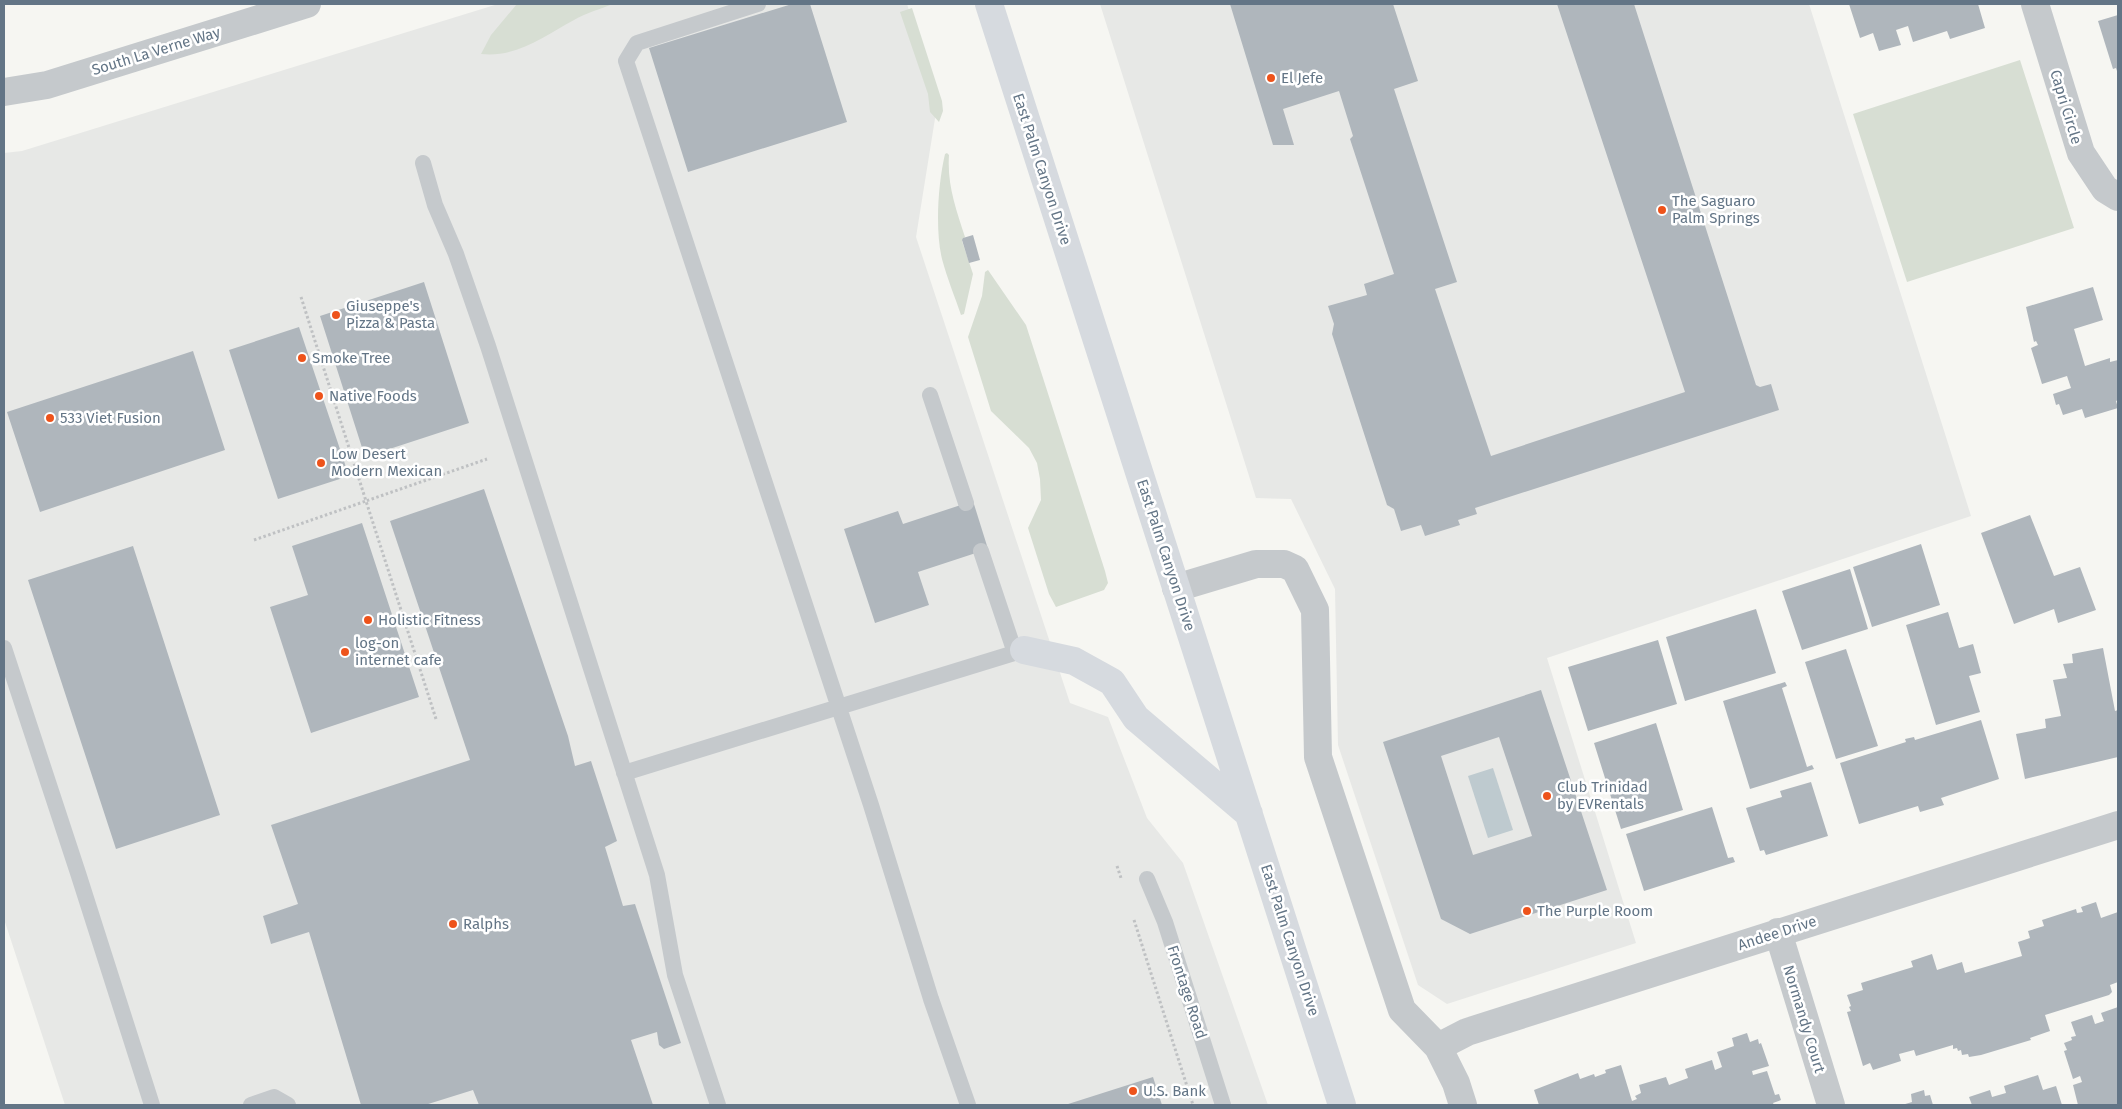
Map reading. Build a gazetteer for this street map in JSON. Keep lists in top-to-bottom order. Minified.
{"streets":{"main road":["East Palm Canyon Drive"],"street":["South La Verne Way","Capri Circle","Andee Drive","Normandy Court"],"lane":["Frontage Road"]},"crossings":[["Andee Drive","Normandy Court"]],"places":["El Jefe","The Saguaro Palm Springs","Giuseppe's Pizza & Pasta","Smoke Tree","Native Foods","533 Viet Fusion","Low Desert Modern Mexican","Holistic Fitness","log-on internet cafe","Club Trinidad by EVRentals","The Purple Room","Ralphs","U.S. Bank"]}
